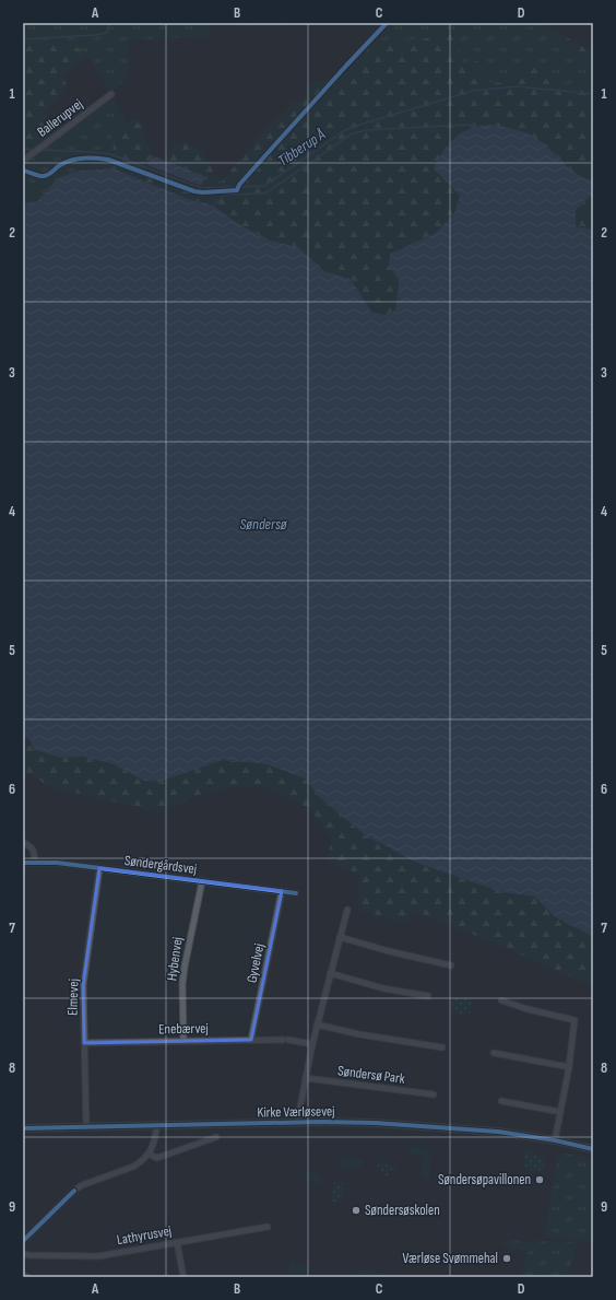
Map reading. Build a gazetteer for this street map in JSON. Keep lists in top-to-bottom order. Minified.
{"streets":{"street":["Ballerupvej","Søndergårdsvej","Hybenvej","Gyvelvej","Elmevej","Enebærvej","Søndersø Park","Kirke Værløsevej","Lathyrusvej"]},"crossings":[["Søndergårdsvej","Hybenvej"],["Søndergårdsvej","Gyvelvej"],["Søndergårdsvej","Elmevej"],["Hybenvej","Enebærvej"],["Gyvelvej","Enebærvej"],["Elmevej","Enebærvej"],["Elmevej","Kirke Værløsevej"]],"water":["Tibberup Å","Søndersø"],"places":["Søndersøpavillonen","Søndersøskolen","Værløse Svømmehal"],"grid":{"columns":["A","B","C","D"],"rows":["1","2","3","4","5","6","7","8","9"]}}
